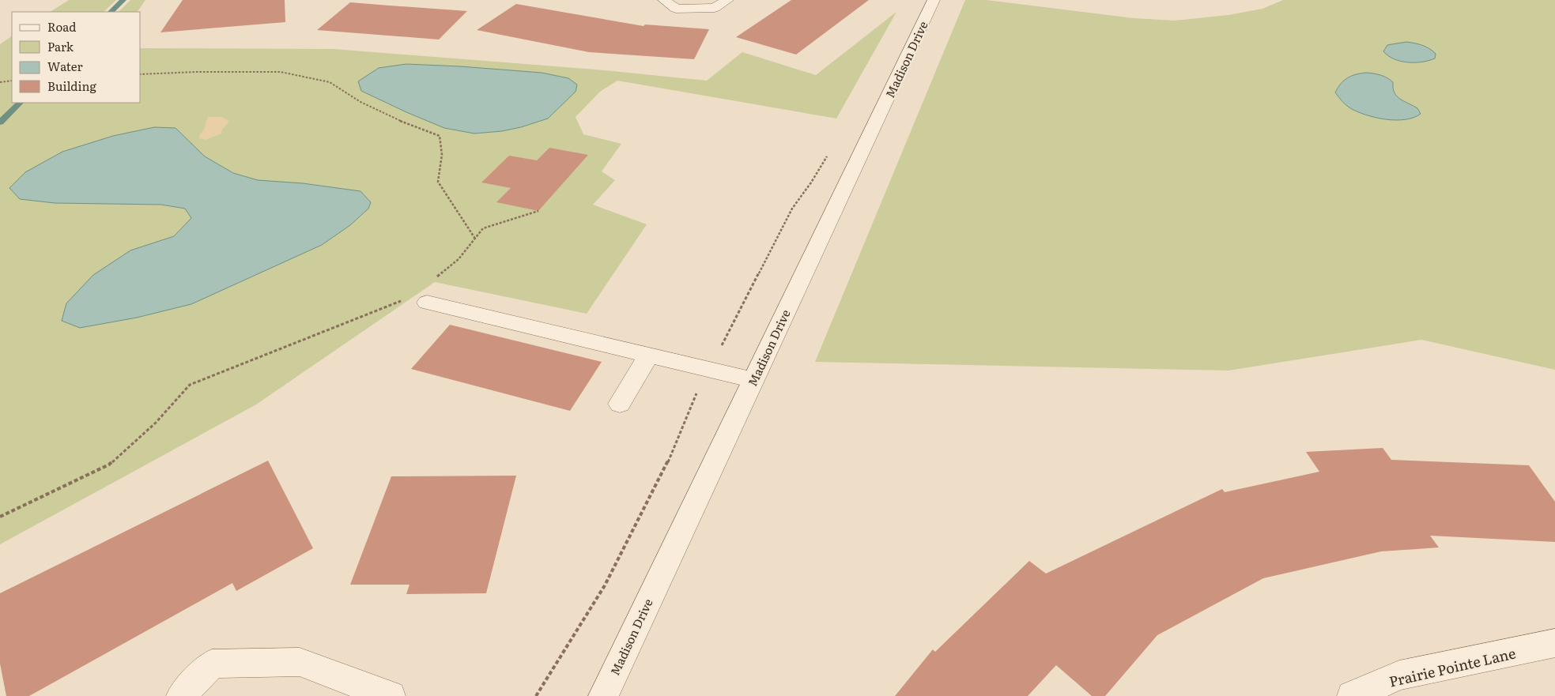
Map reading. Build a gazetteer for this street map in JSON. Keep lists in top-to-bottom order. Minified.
{"streets":{"street":["Madison Drive","Prairie Pointe Lane"]},"legend":["Road","Park","Water","Building"]}
